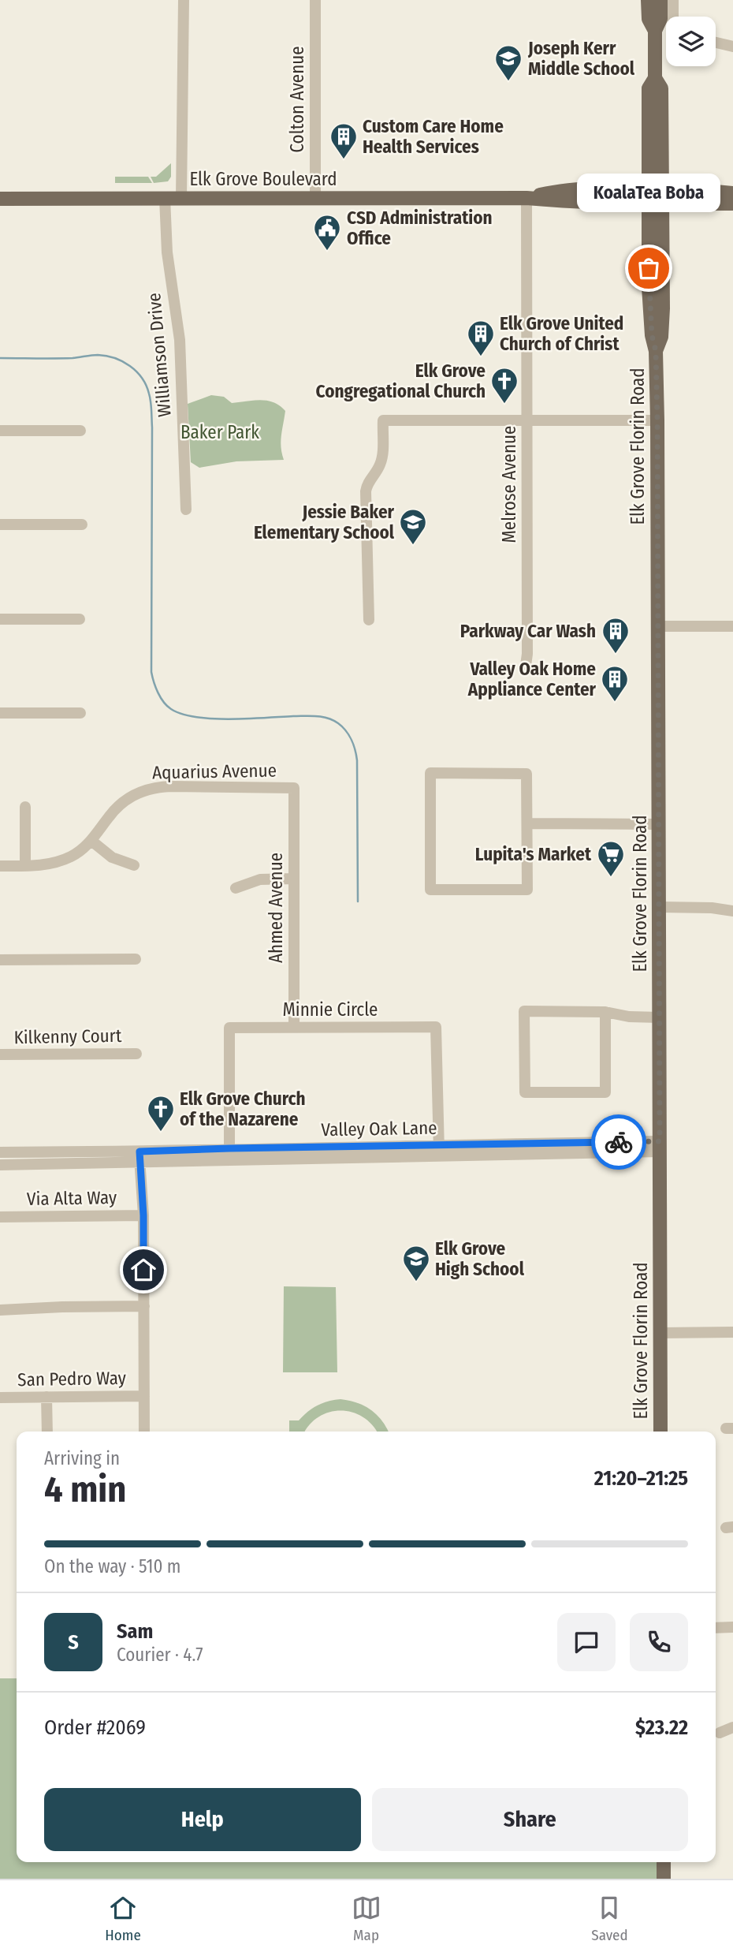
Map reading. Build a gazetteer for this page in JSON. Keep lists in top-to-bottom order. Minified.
{"streets":{"main road":["Elk Grove Boulevard","Elk Grove Florin Road"],"street":["Colton Avenue","Williamson Drive","Melrose Avenue","Aquarius Avenue","Ahmed Avenue","Minnie Circle","Kilkenny Court","Valley Oak Lane","Via Alta Way","San Pedro Way"]},"crossings":[["Colton Avenue","Elk Grove Boulevard"],["Elk Grove Boulevard","Williamson Drive"],["Elk Grove Boulevard","Elk Grove Florin Road"],["Elk Grove Boulevard","Melrose Avenue"],["Elk Grove Florin Road","Valley Oak Lane"],["Aquarius Avenue","Ahmed Avenue"],["Ahmed Avenue","Minnie Circle"],["Minnie Circle","Valley Oak Lane"]],"parks":["Baker Park"],"places":{"school or university":["Joseph Kerr Middle School","Jessie Baker Elementary School","Elk Grove High School"],"building":["Custom Care Home Health Services","Elk Grove United Church of Christ","Parkway Car Wash","Valley Oak Home Appliance Center"],"public building":["CSD Administration Office"],"other":["KoalaTea Boba"],"church":["Elk Grove Congregational Church","Elk Grove Church of the Nazarene"],"supermarket":["Lupita's Market"]},"page":{"bubble":"KoalaTea Boba","heading":["4 min","Arriving in","21:20–21:25"],"panel":["Sam","Courier · 4.7","Order #2069","$23.22"],"bar":"On the way · 510 m","round":"S","buttons":["Help","Share"],"tabs":["Home","Map","Saved"]}}
